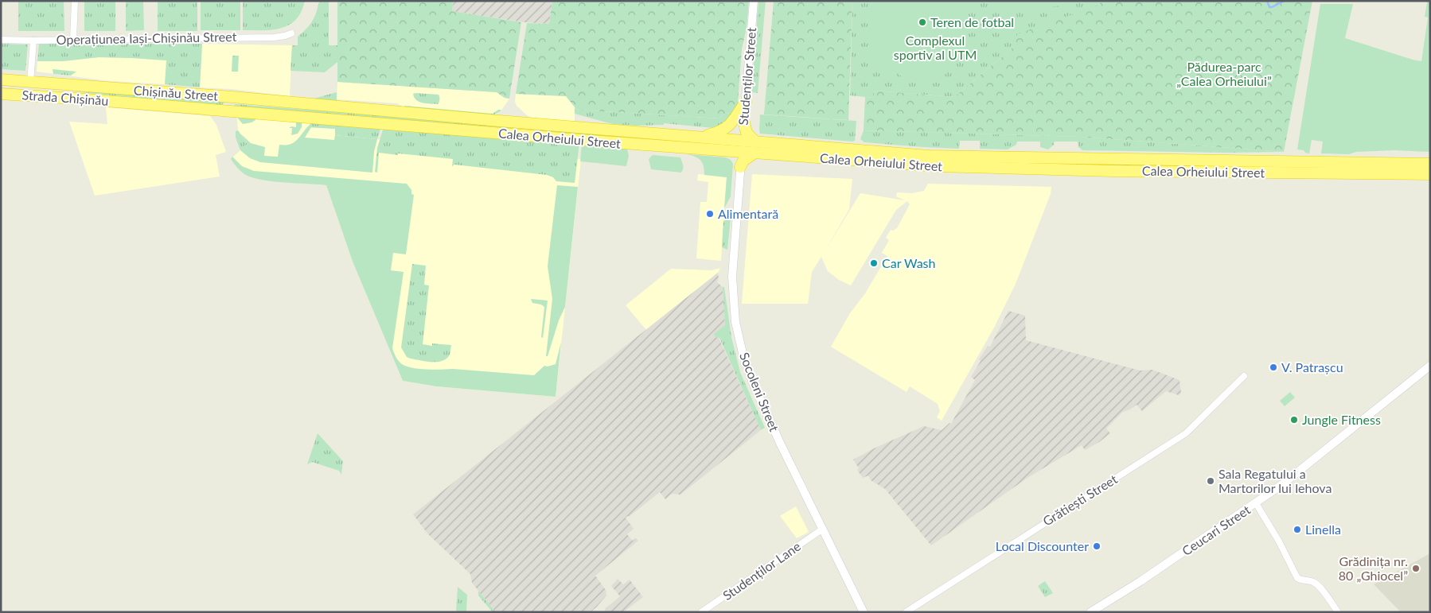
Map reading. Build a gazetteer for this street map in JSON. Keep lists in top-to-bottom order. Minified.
{"streets":{"highway":["Chișinău Street","Strada Chișinău","Calea Orheiului Street"],"main road":["Studenților Street","Socoleni Street","Ceucari Street"],"street":["Operațiunea Iași-Chișinău Street","Grătiești Street","Studenților Lane"]},"crossings":[["Studenților Street","Calea Orheiului Street"],["Studenților Street","Socoleni Street"],["Chișinău Street","Strada Chișinău"],["Chișinău Street","Calea Orheiului Street"],["Calea Orheiului Street","Socoleni Street"],["Socoleni Street","Studenților Lane"]],"parks":["Complexul sportiv al UTM","Pădurea-parc „Calea Orheiului”"],"places":["Teren de fotbal","Alimentară","Car Wash","V. Patrașcu","Jungle Fitness","Sala Regatului a Martorilor lui Iehova","Linella","Local Discounter","Grădinița nr. 80 „Ghiocel”"]}
